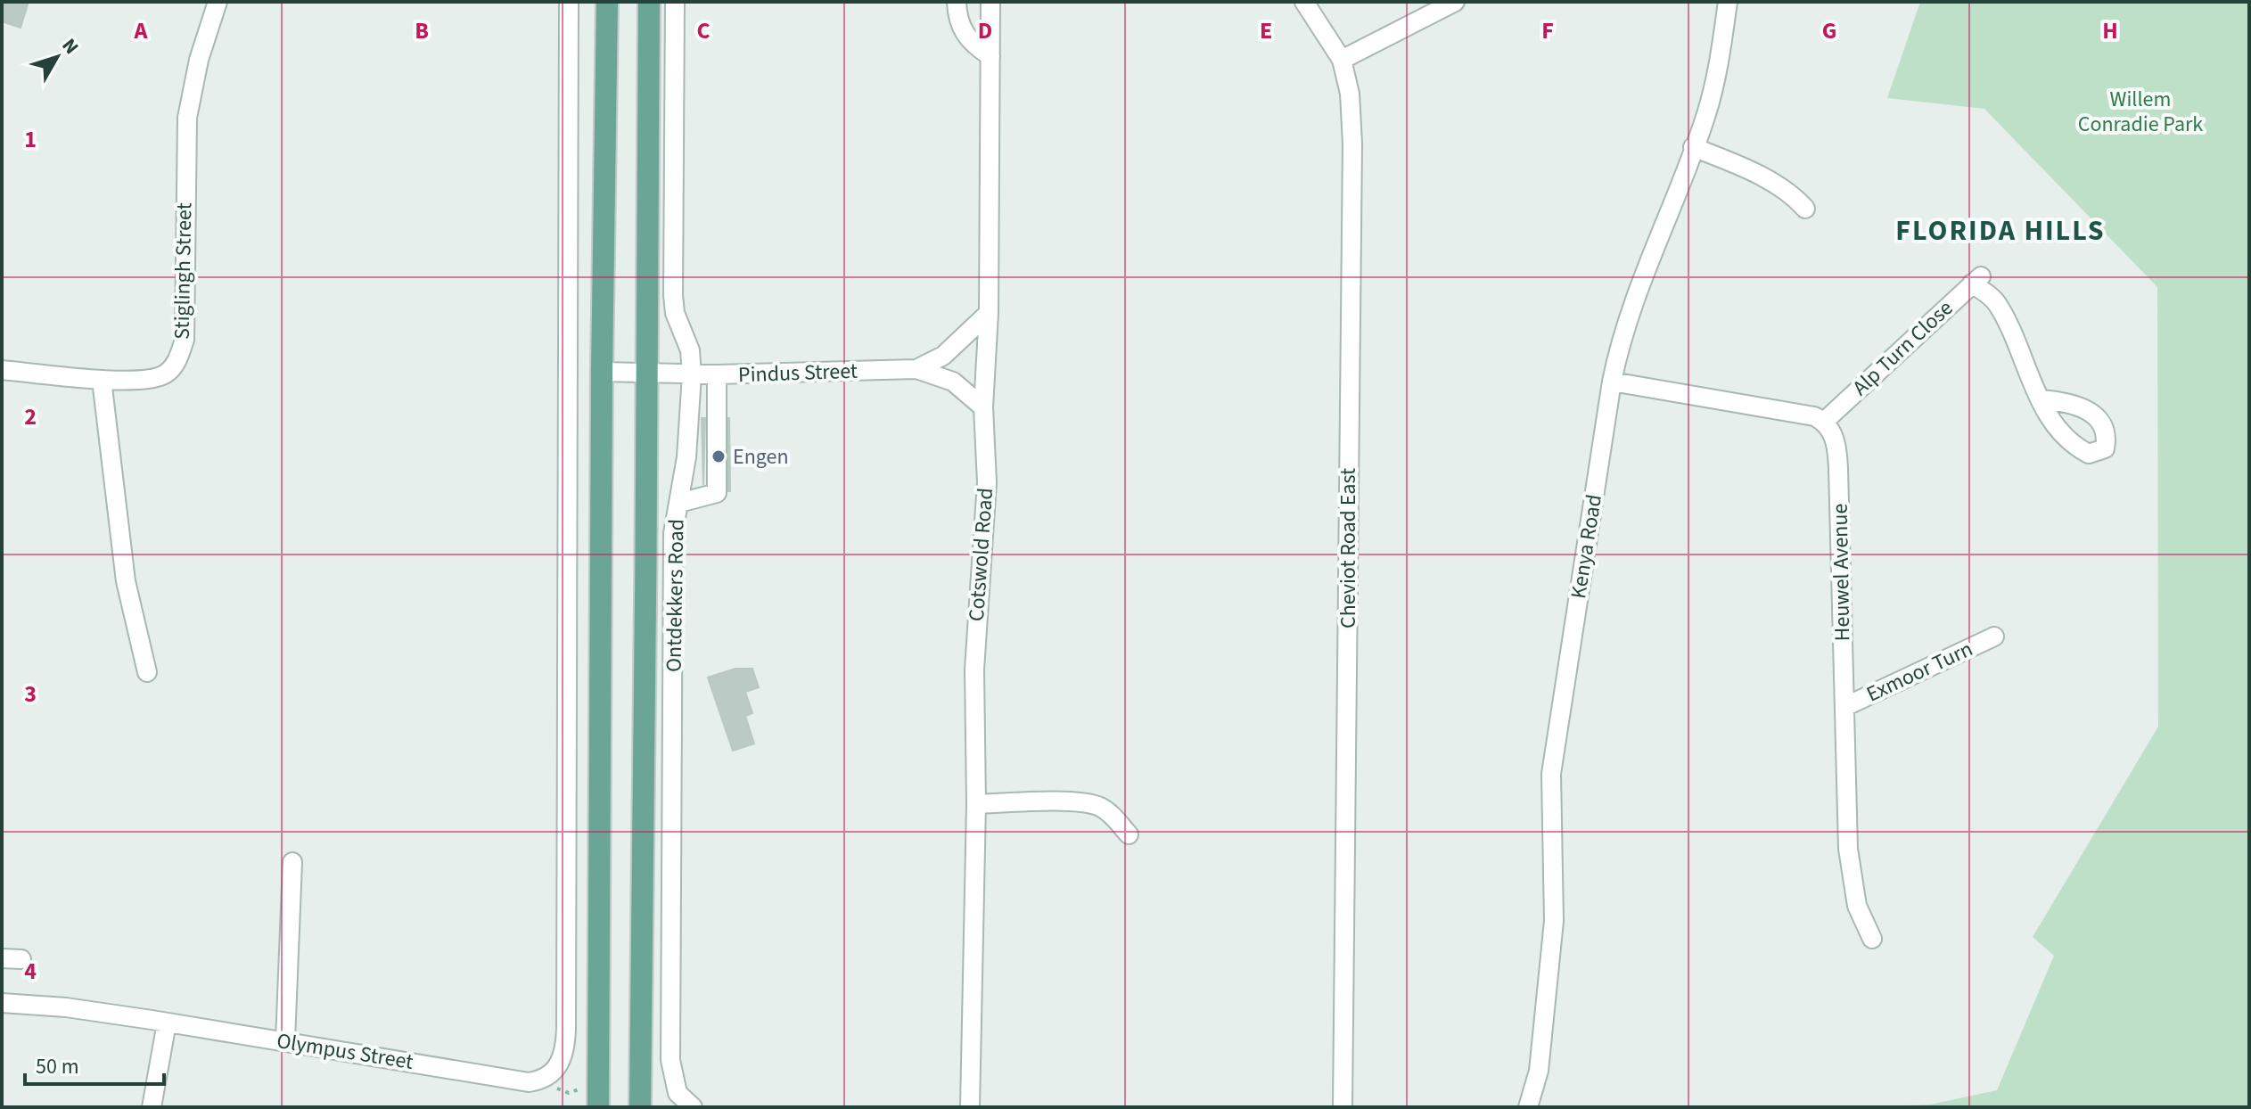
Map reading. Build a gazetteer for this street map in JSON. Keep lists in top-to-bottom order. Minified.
{"streets":{"main road":["Ontdekkers Road"],"street":["Stiglingh Street","Alp Turn Close","Pindus Street","Kenya Road","Cheviot Road East","Cotswold Road","Heuwel Avenue","Exmoor Turn","Olympus Street"]},"crossings":[["Alp Turn Close","Heuwel Avenue"],["Pindus Street","Cotswold Road"],["Pindus Street","Ontdekkers Road"],["Heuwel Avenue","Exmoor Turn"]],"districts":["FLORIDA HILLS"],"parks":["Willem Conradie Park"],"places":["Engen"],"scale_bar":"50 m","north":"top right","grid":{"columns":["A","B","C","D","E","F","G","H"],"rows":["1","2","3","4"]}}
